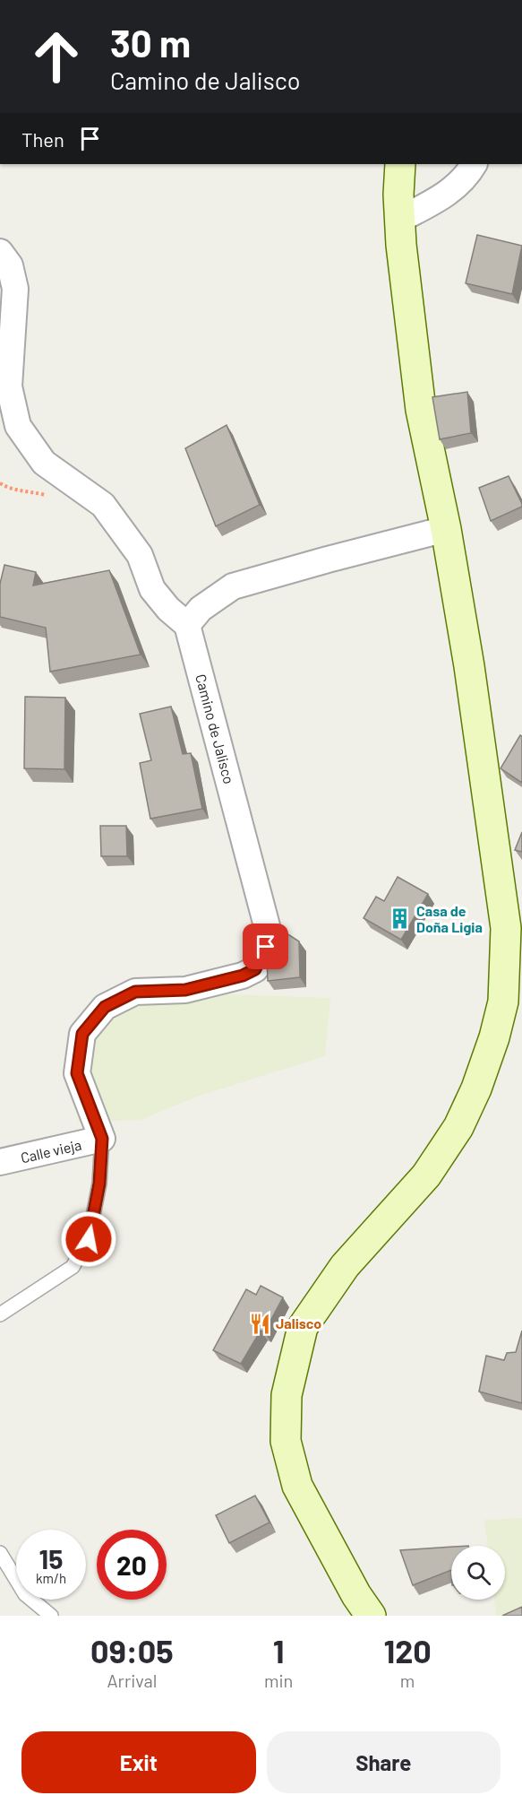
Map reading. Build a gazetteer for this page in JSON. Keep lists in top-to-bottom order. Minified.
{"streets":{"street":["Camino de Jalisco","Calle vieja"]},"crossings":[["Camino de Jalisco","Calle vieja"]],"places":{"building":["Casa de Doña Ligia"],"restaurant":["Jalisco"]},"page":{"turn":["30 m","Camino de Jalisco"],"then":"Then","speed":"15 km/h","limit":"20","eta":["09:05","Arrival","1","min","120","m"],"buttons":["Exit","Share"]}}
